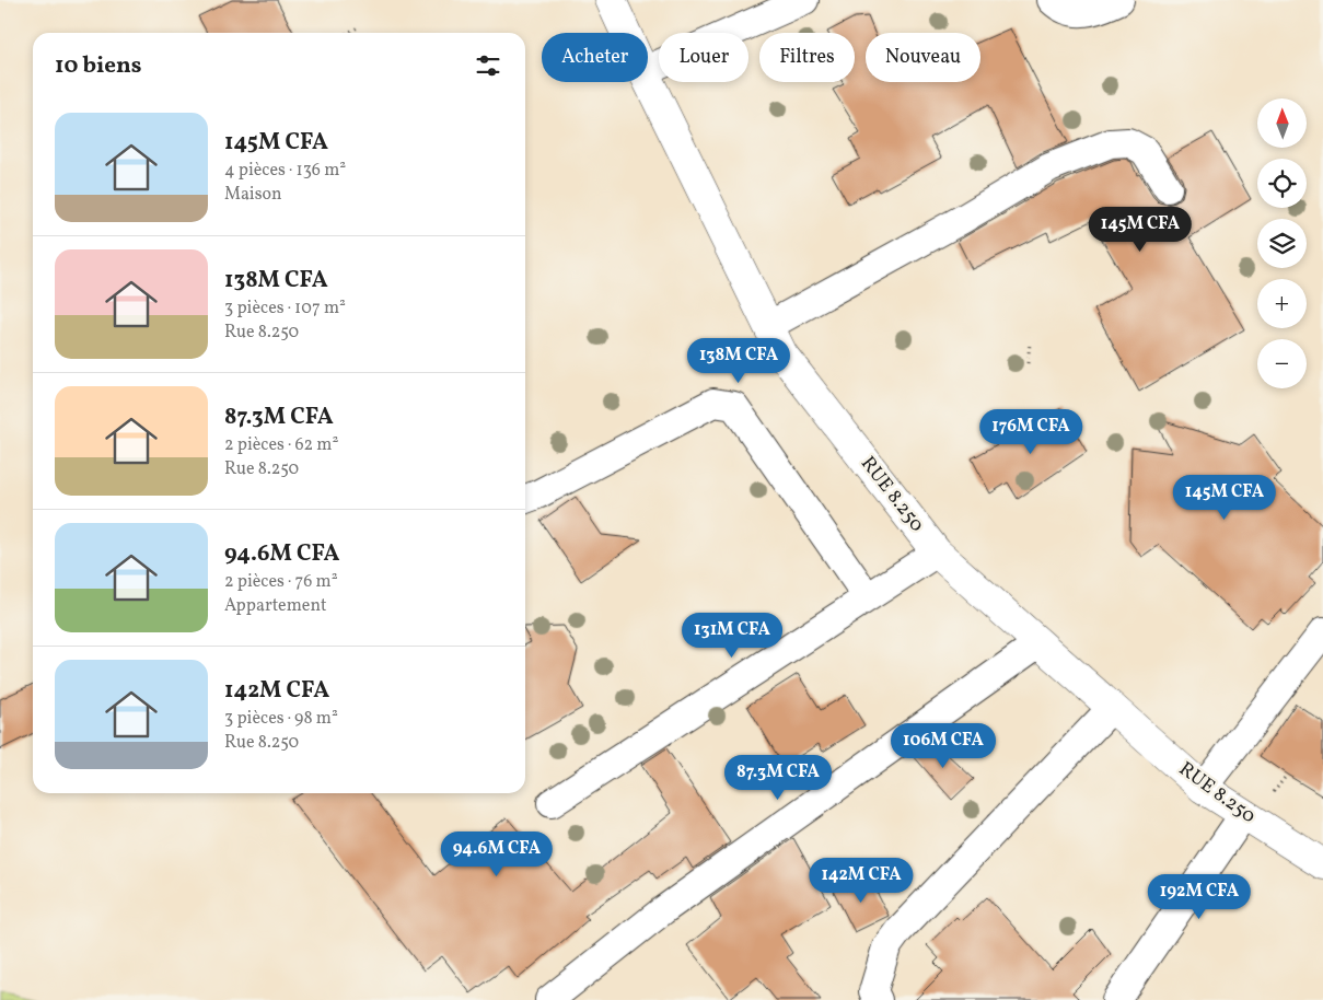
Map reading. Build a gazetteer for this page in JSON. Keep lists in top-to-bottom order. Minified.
{"streets":{"highway":["RUE 8.250"]},"north":"top","page":{"chip":["Acheter","Louer","Filtres","Nouveau"],"heading":"10 biens","map_buttons":["+","−"],"list":[{"name":"145M CFA","note":"4 pièces · 136 m² · Maison"},{"name":"138M CFA","note":"3 pièces · 107 m² · Rue 8.250"},{"name":"87.3M CFA","note":"2 pièces · 62 m² · Rue 8.250"},{"name":"94.6M CFA","note":"2 pièces · 76 m² · Appartement"},{"name":"142M CFA","note":"3 pièces · 98 m² · Rue 8.250"}],"price":["145M CFA","138M CFA","176M CFA","145M CFA","131M CFA","106M CFA","87.3M CFA","94.6M CFA","142M CFA","192M CFA"]}}
